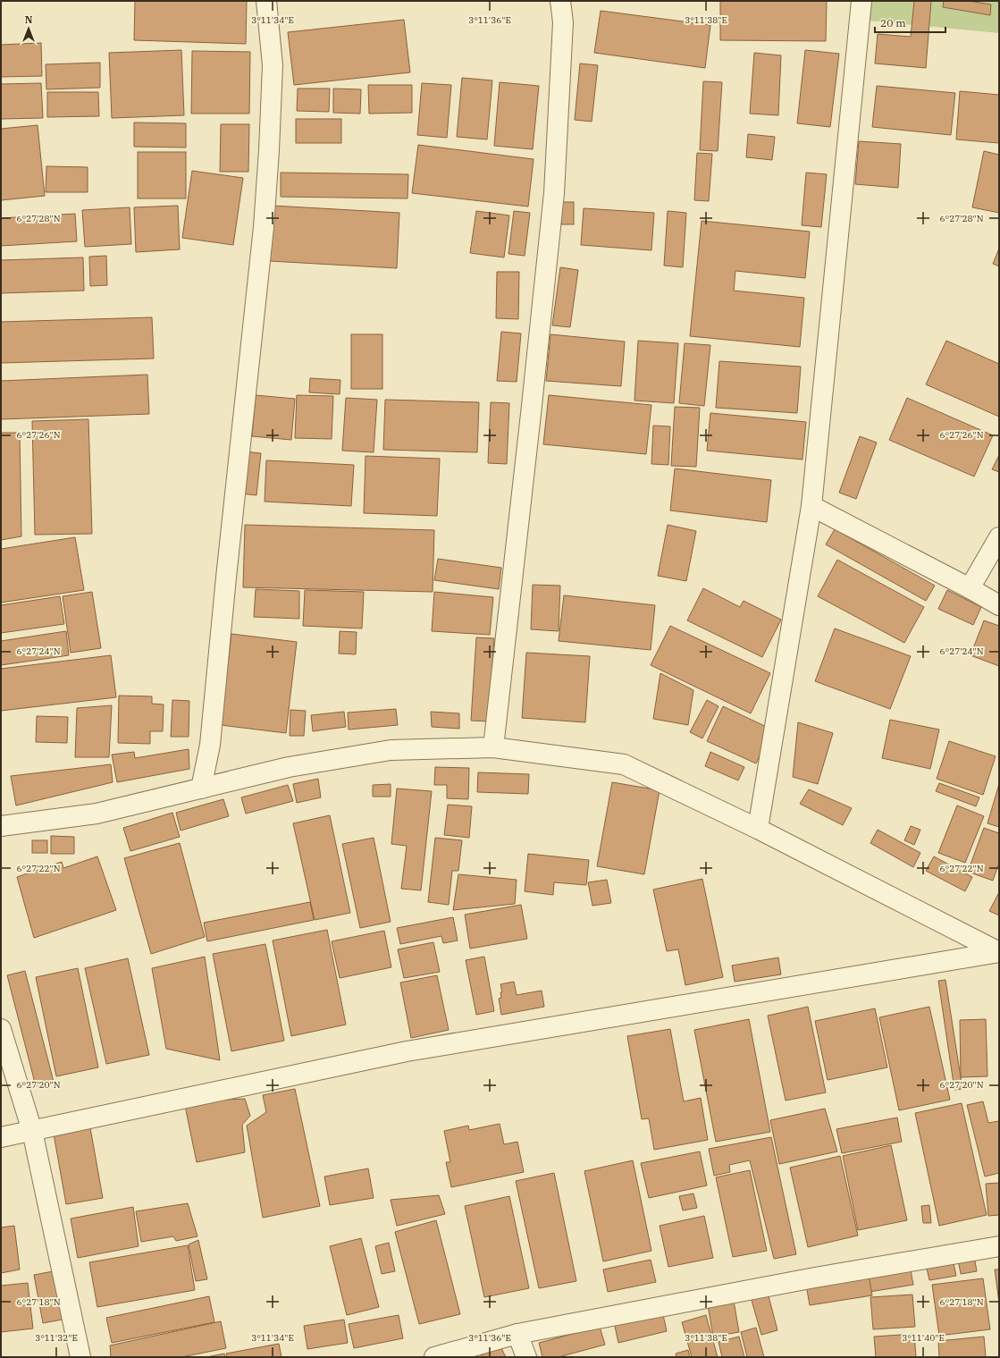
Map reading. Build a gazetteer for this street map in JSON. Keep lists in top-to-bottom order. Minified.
{"scale_bar":"20 m","north":"top","coordinates":["3°11'34\"E","3°11'36\"E","3°11'38\"E","6°27'28\"N","6°27'26\"N","6°27'24\"N","6°27'22\"N","6°27'20\"N","6°27'18\"N","3°11'32\"E","3°11'40\"E"]}
